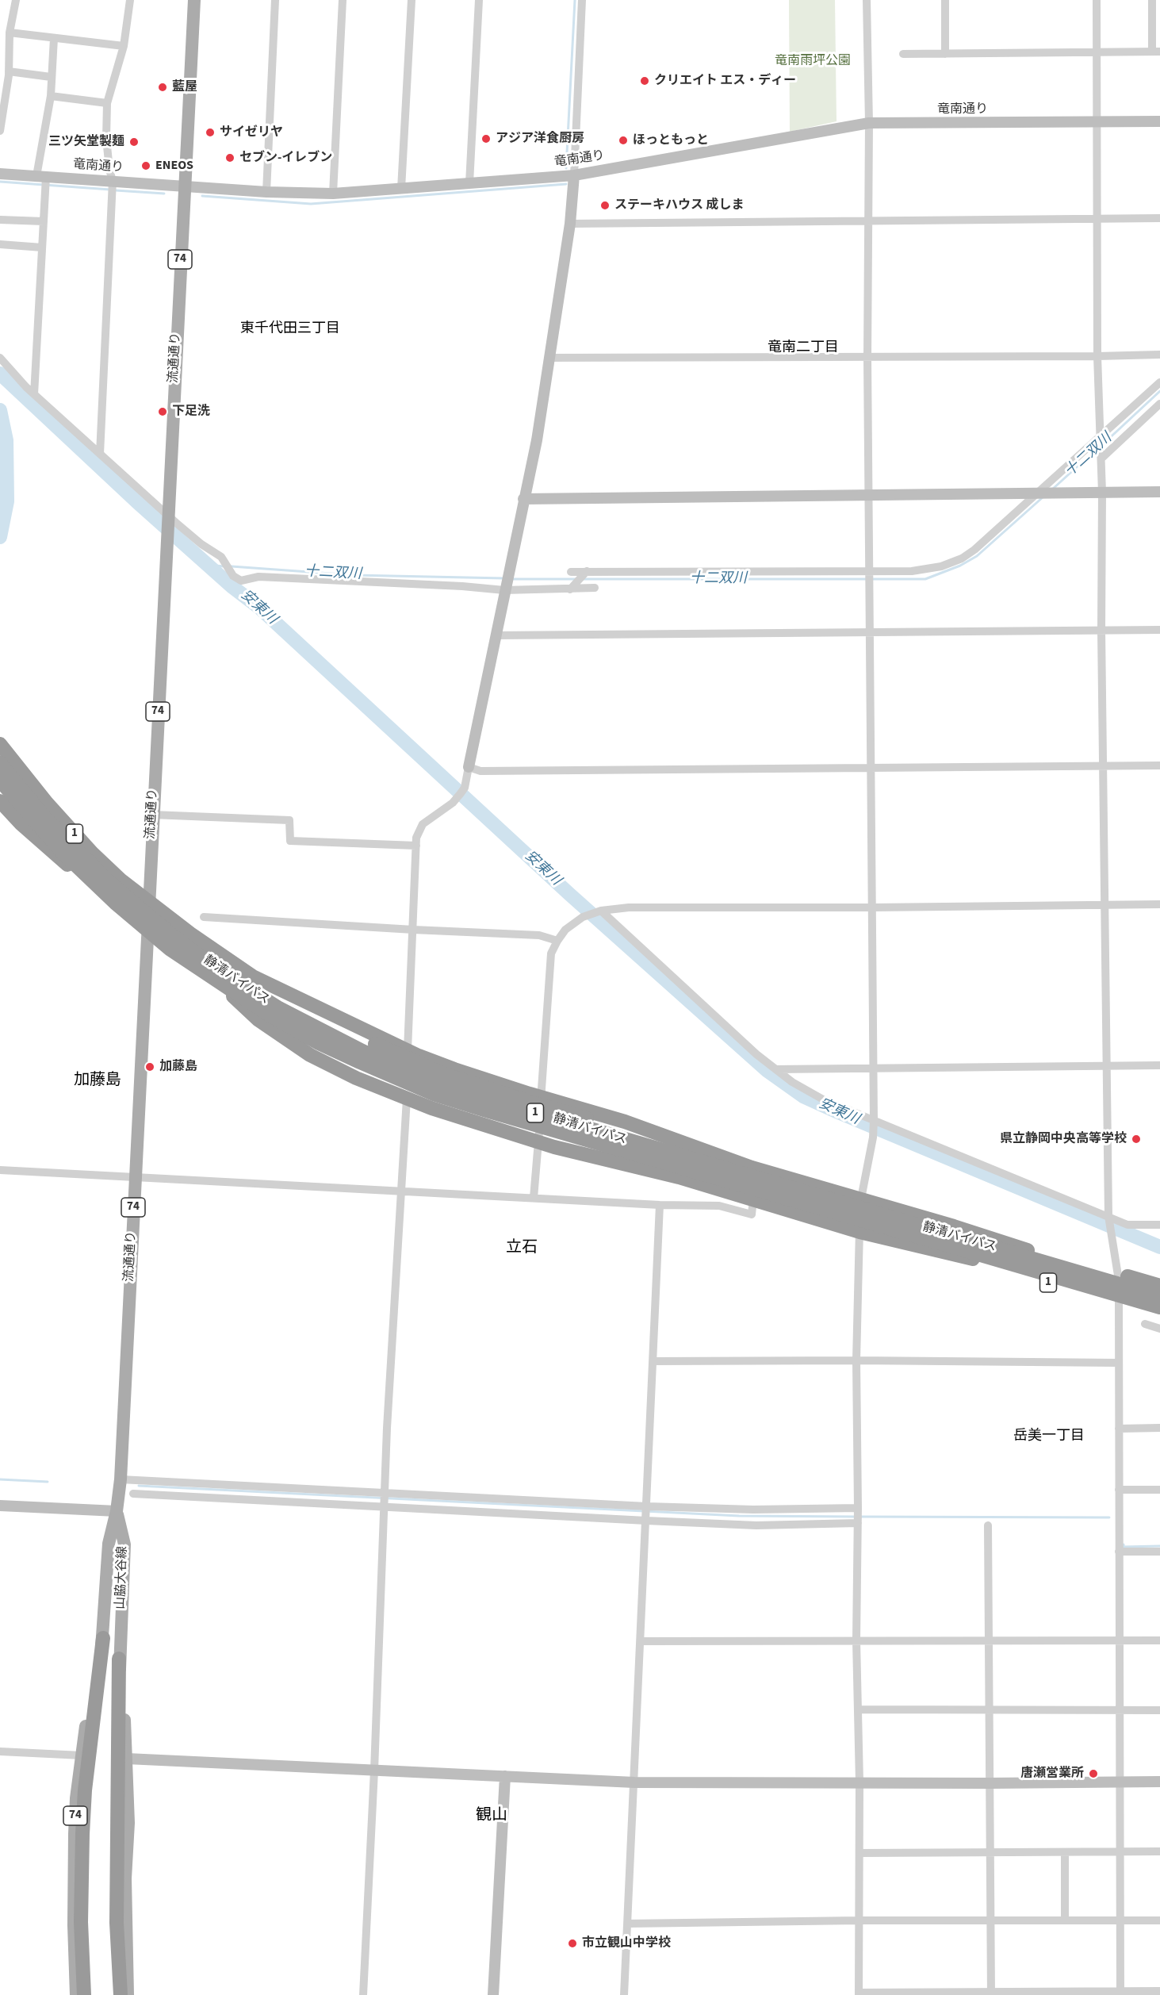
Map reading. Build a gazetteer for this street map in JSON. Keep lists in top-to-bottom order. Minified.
{"streets":{"highway":["74","1","静清バイパス"],"main road":["流通通り","山脇大谷線"],"street":["竜南通り"]},"crossings":[["竜南通り","流通通り"],["74","山脇大谷線"],["流通通り","1"],["流通通り","山脇大谷線"],["1","静清バイパス"]],"districts":["東千代田三丁目","竜南二丁目","加藤島","立石","岳美一丁目","観山"],"water":["十二双川","安東川"],"parks":["竜南雨坪公園"],"places":["クリエイト エス・ディー","藍屋","サイゼリヤ","アジア洋食厨房","ほっともっと","三ツ矢堂製麺","セブン-イレブン","ENEOS","ステーキハウス 成しま","下足洗","加藤島","県立静岡中央高等学校","唐瀬営業所","市立観山中学校"]}
